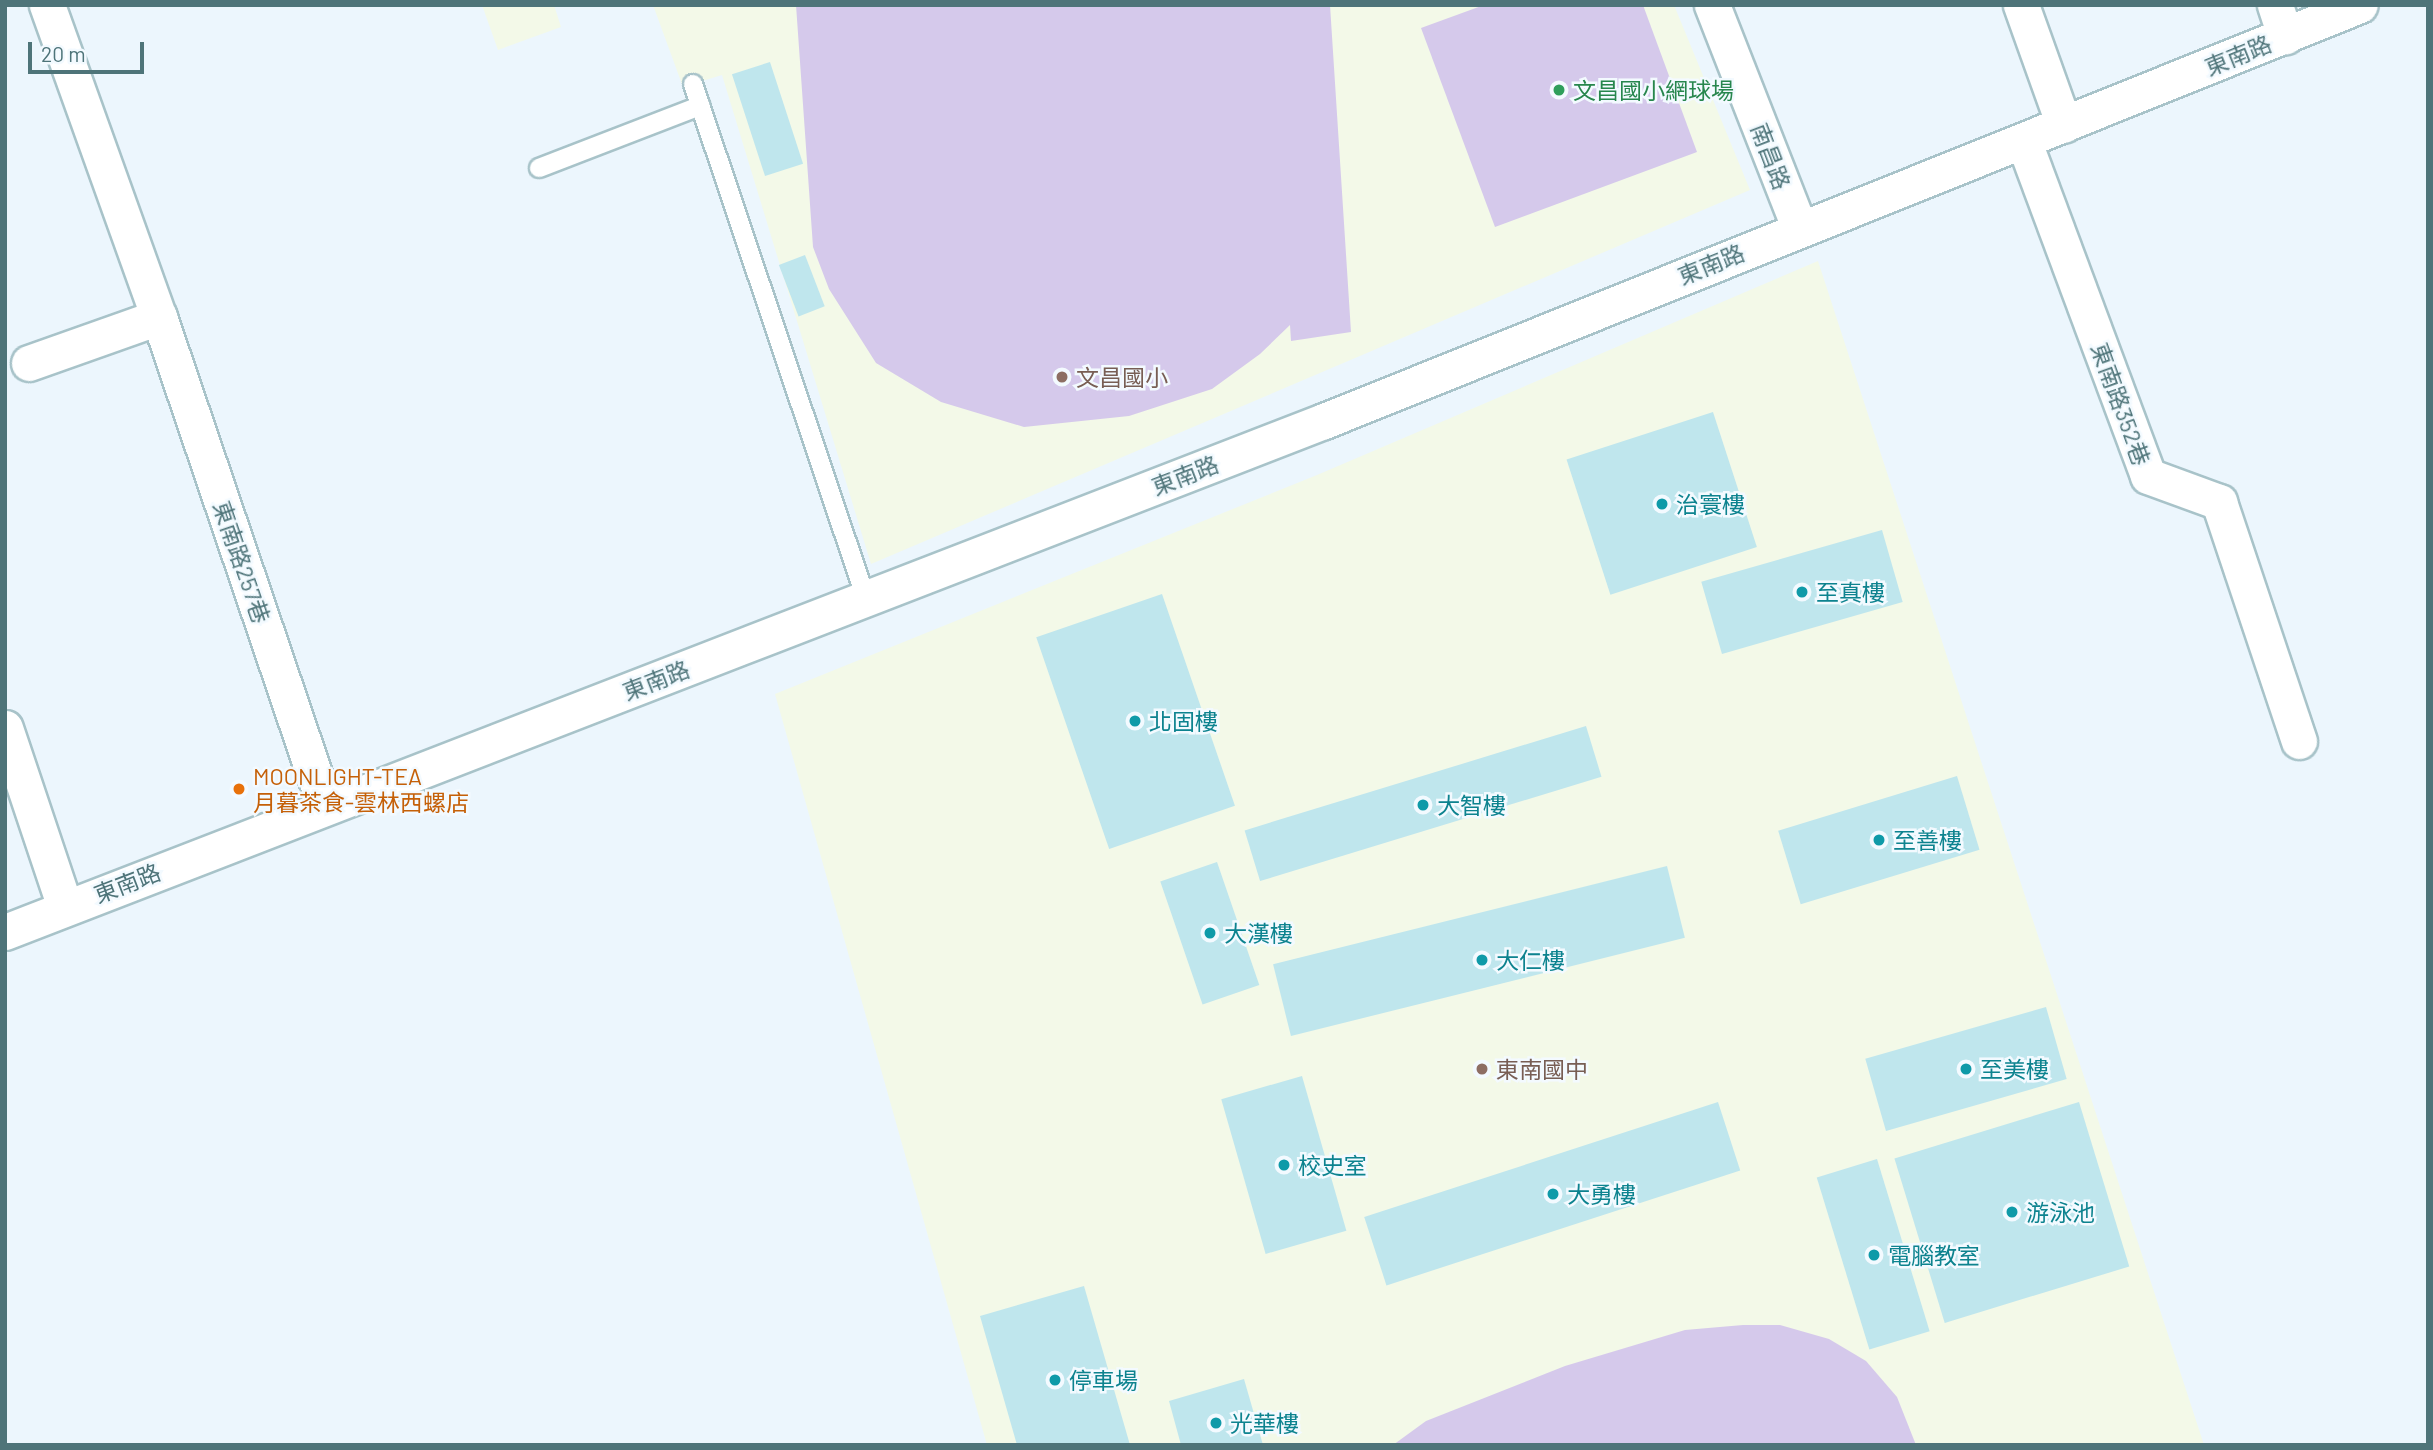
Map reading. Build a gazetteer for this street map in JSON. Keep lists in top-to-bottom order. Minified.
{"streets":{"street":["東南路","南昌路","東南路352巷","東南路257巷"]},"crossings":[["東南路","南昌路"],["東南路","東南路352巷"],["東南路","東南路257巷"]],"places":["文昌國小網球場","文昌國小","治寰樓","至真樓","北固樓","MOONLIGHT-TEA 月暮茶食-雲林西螺店","大智樓","至善樓","大漢樓","大仁樓","東南國中","至美樓","校史室","大勇樓","游泳池","電腦教室","停車場","光華樓"],"scale_bar":"20 m"}
